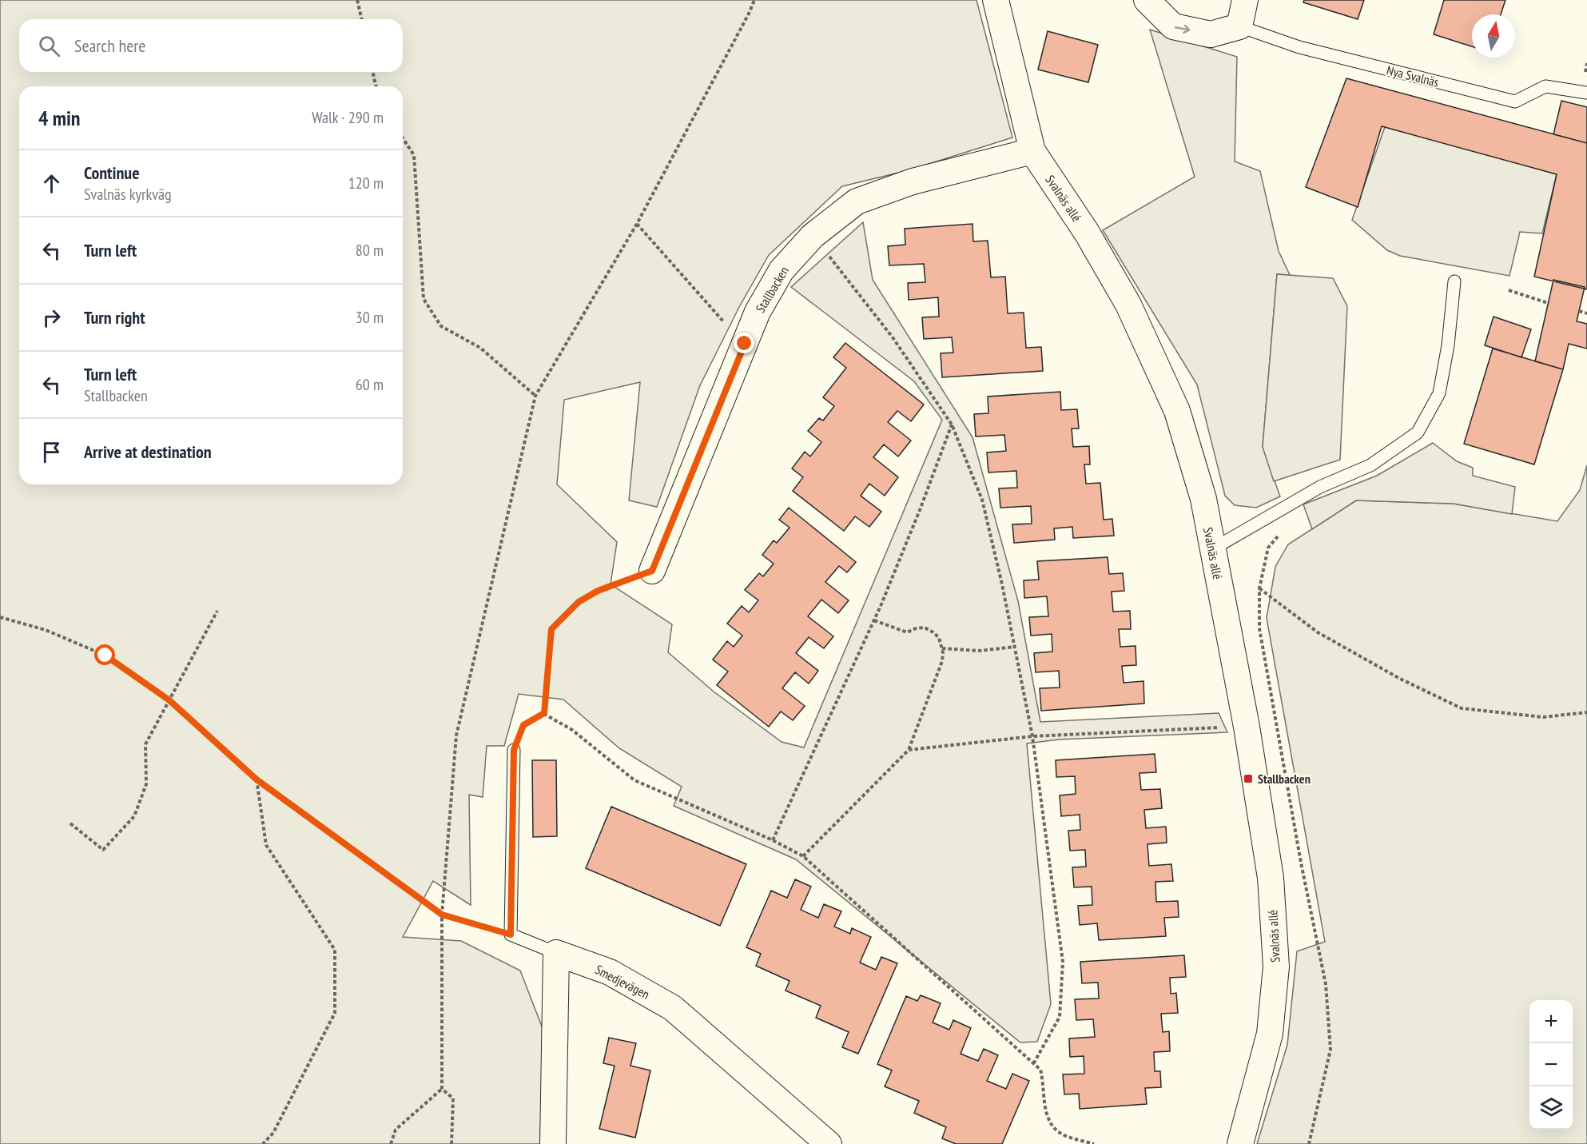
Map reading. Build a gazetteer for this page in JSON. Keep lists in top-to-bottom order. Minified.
{"streets":{"street":["Svalnäs allé","Stallbacken","Smedjevägen"],"lane":["Nya Svalnäs"]},"crossings":[["Svalnäs allé","Stallbacken"]],"places":{"transit":["Stallbacken"]},"north":"top","page":{"search":"Search here","heading":["4 min","Walk · 290 m"],"list":[["Continue","Svalnäs kyrkväg","120 m"],["Turn left","80 m"],["Turn right","30 m"],["Turn left","Stallbacken","60 m"],"Arrive at destination"],"map_buttons":["+","−"]}}
